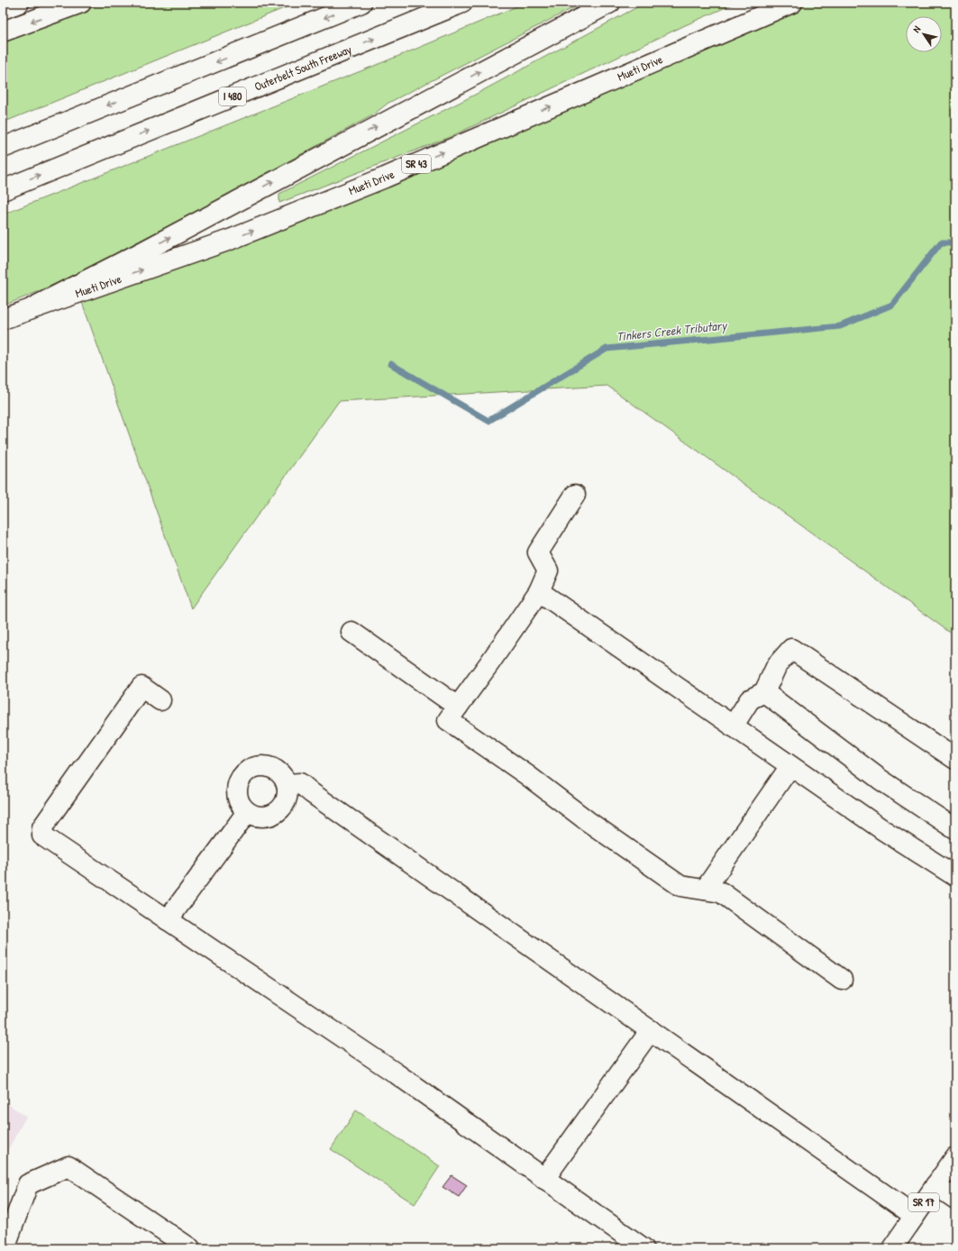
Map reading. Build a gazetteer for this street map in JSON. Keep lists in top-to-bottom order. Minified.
{"streets":{"main road":["Outerbelt South Freeway","Mueti Drive","I 480","SR 43","SR 17"]},"water":["Tinkers Creek Tributary"],"north":"top left"}
